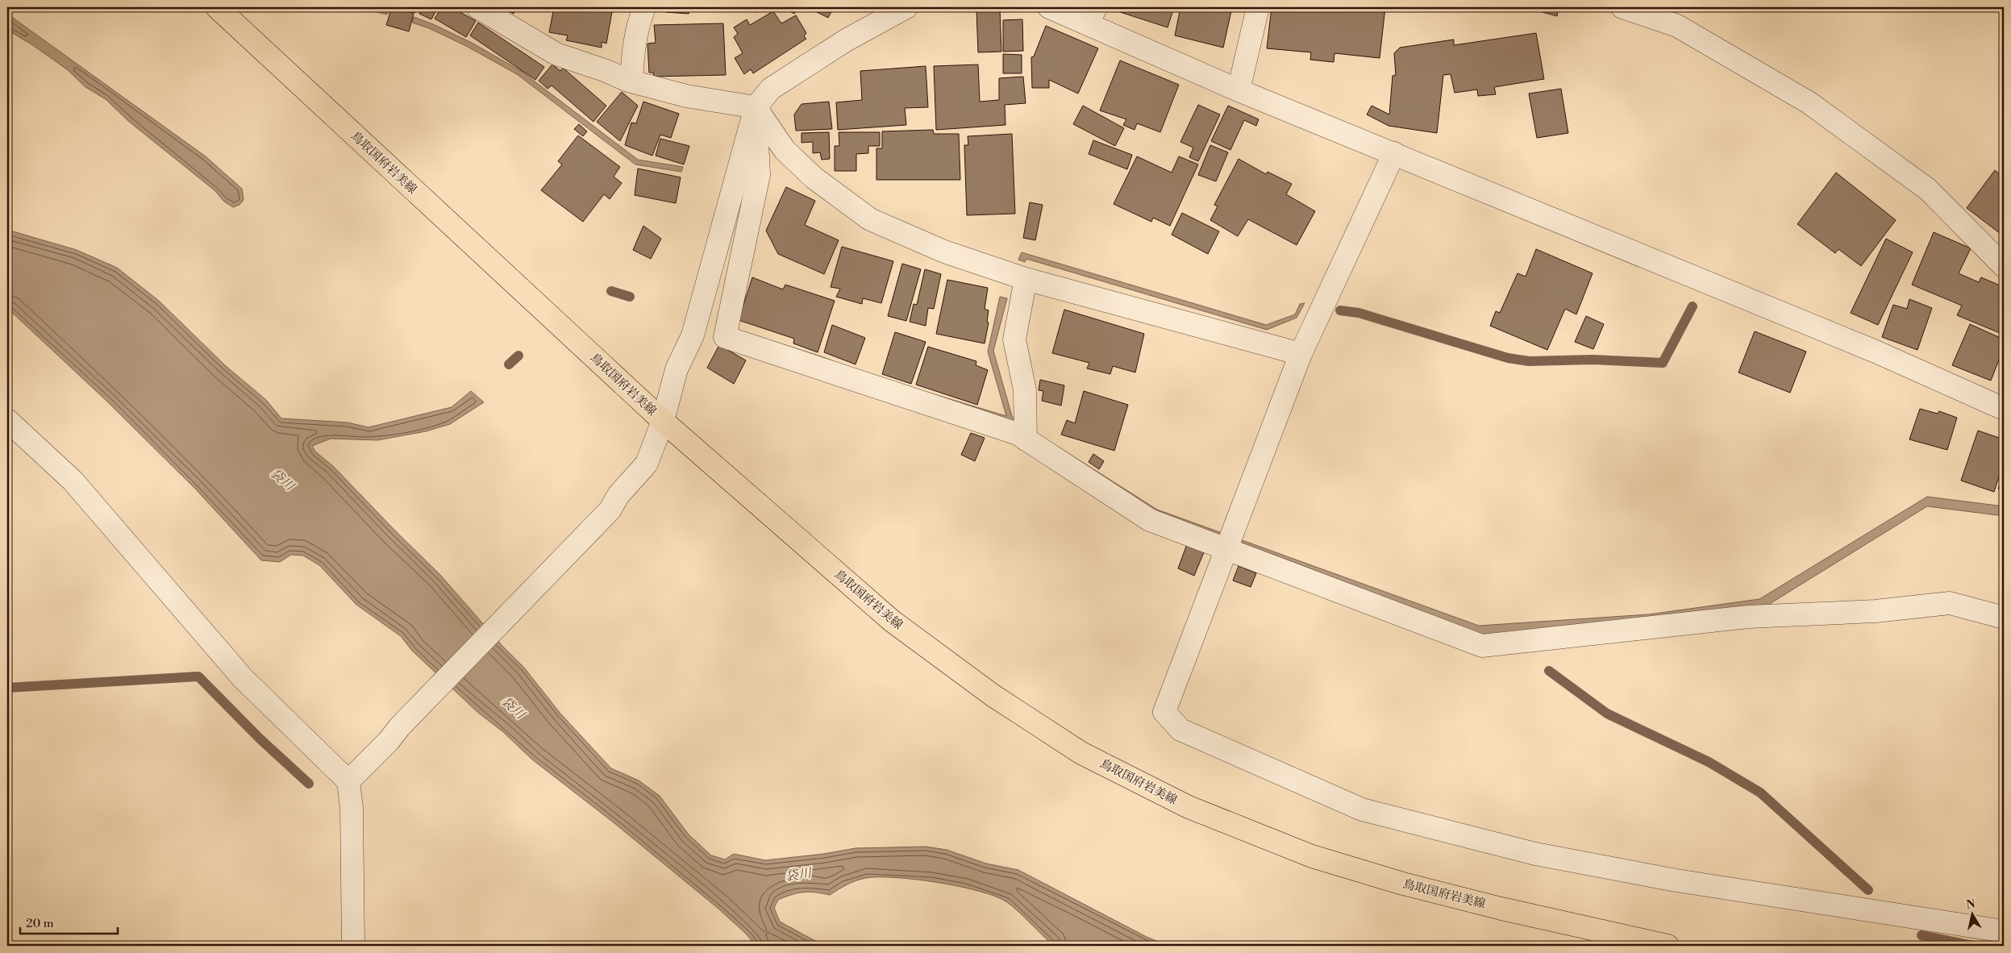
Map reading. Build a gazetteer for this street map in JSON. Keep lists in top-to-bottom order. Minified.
{"streets":{"main road":["鳥取国府岩美線"]},"water":["袋川"],"scale_bar":"20 m","north":"top"}
